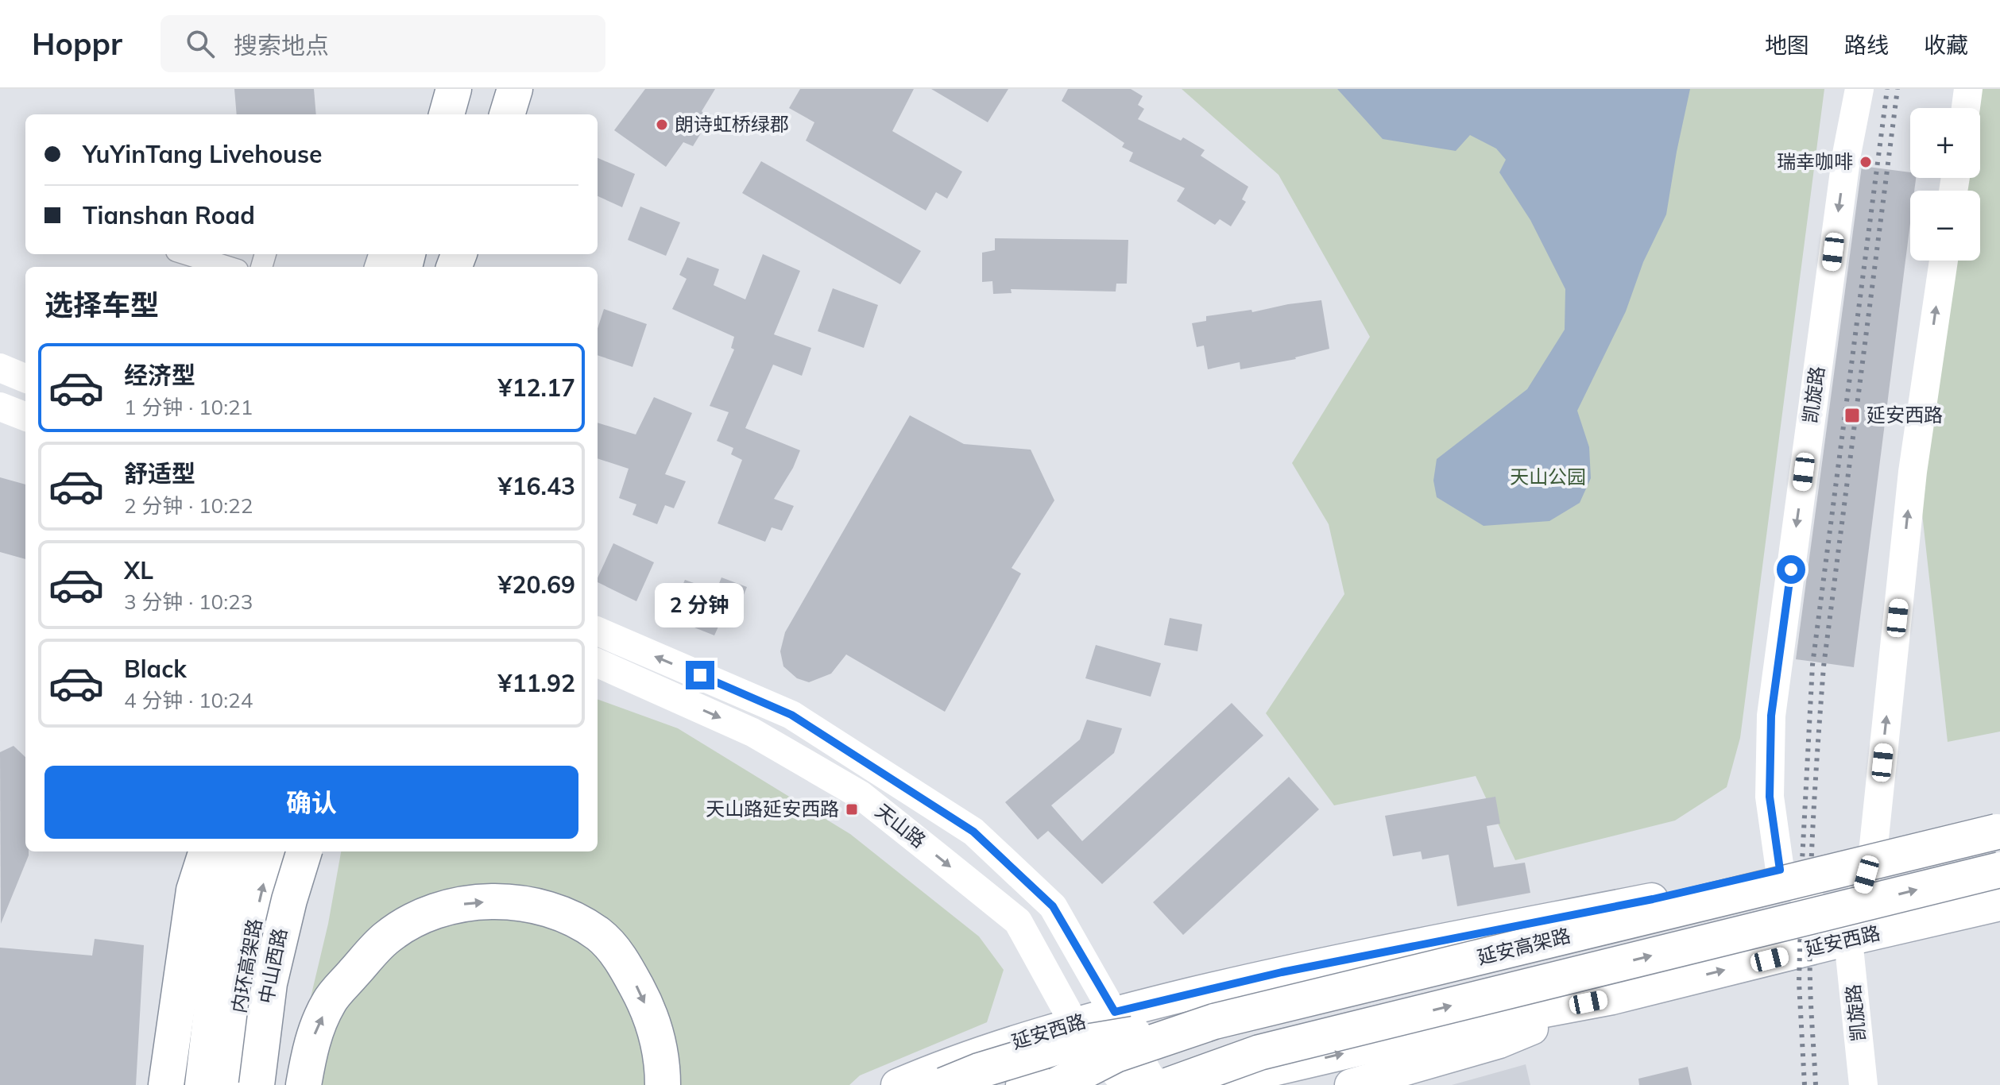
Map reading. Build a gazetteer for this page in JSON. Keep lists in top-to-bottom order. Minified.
{"streets":{"highway":["延安高架路","内环高架路"],"main road":["延安西路","中山西路"],"street":["凯旋路","天山路"]},"crossings":[["凯旋路","延安西路"],["天山路","延安西路"]],"parks":["天山公园"],"places":{"other":["朗诗虹桥绿郡","瑞幸咖啡"],"transit":["延安西路","天山路延安西路"]},"page":{"header":"Hoppr","search":"搜索地点","nav":["地图","路线","收藏"],"map_buttons":["+","−"],"banner":["YuYinTang Livehouse","Tianshan Road"],"heading":"选择车型","list":[{"name":"经济型","note":"1 分钟 · 10:21","value":"¥12.17"},{"name":"舒适型","note":"2 分钟 · 10:22","value":"¥16.43"},{"name":"XL","note":"3 分钟 · 10:23","value":"¥20.69"},{"name":"Black","note":"4 分钟 · 10:24","value":"¥11.92"}],"bubble":"2 分钟","buttons":"确认"}}
